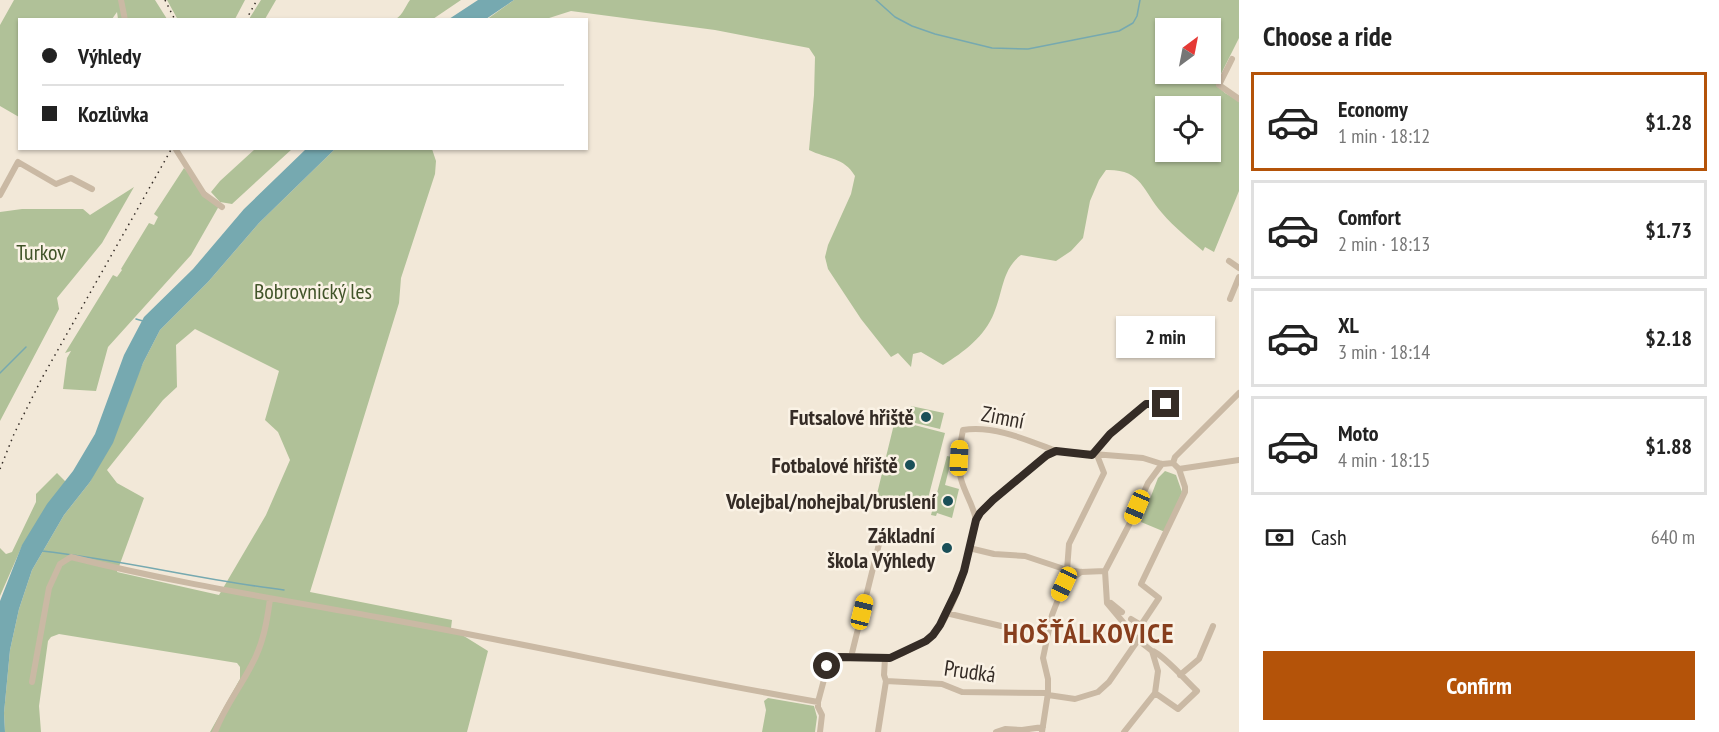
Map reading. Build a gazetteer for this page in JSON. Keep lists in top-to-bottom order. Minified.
{"streets":{"street":["Zimní","Prudká"]},"districts":["HOŠŤÁLKOVICE"],"parks":["Turkov","Bobrovnický les"],"places":["Futsalové hřiště","Fotbalové hřiště","Volejbal/nohejbal/bruslení","Základní škola Výhledy"],"north":"top right","page":{"heading":"Choose a ride","banner":["Výhledy","Kozlůvka"],"list":[{"name":"Economy","note":"1 min · 18:12","value":"$1.28"},{"name":"Comfort","note":"2 min · 18:13","value":"$1.73"},{"name":"XL","note":"3 min · 18:14","value":"$2.18"},{"name":"Moto","note":"4 min · 18:15","value":"$1.88"}],"bubble":"2 min","pay":["Cash","640 m"],"buttons":"Confirm"}}
